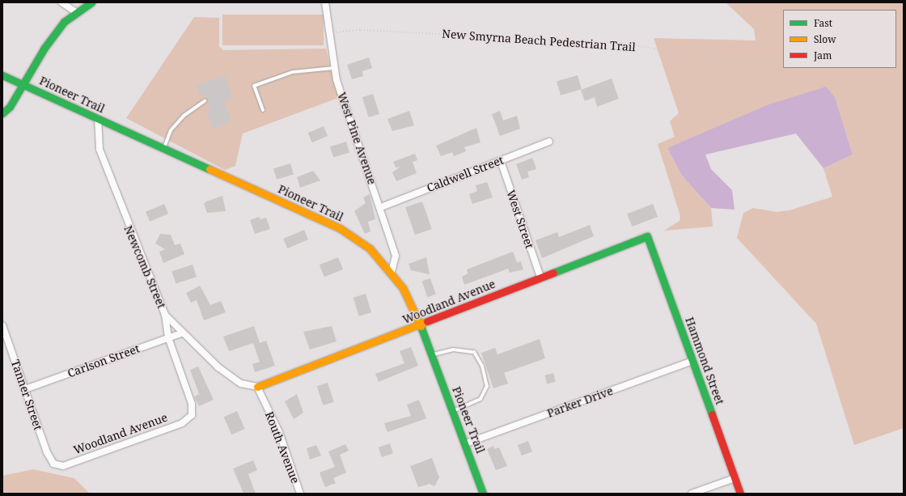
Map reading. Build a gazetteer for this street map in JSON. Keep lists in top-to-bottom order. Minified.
{"streets":{"street":["Pioneer Trail","West Pine Avenue","Caldwell Street","West Street","Newcomb Street","Woodland Avenue","Carlson Street","Hammond Street","Tanner Street","Parker Drive","Routh Avenue"],"path":["New Smyrna Beach Pedestrian Trail"]},"crossings":[["Pioneer Trail","West Pine Avenue"],["Pioneer Trail","Newcomb Street"],["Pioneer Trail","Woodland Avenue"],["Pioneer Trail","Parker Drive"],["West Pine Avenue","Caldwell Street"],["Caldwell Street","West Street"],["West Street","Woodland Avenue"],["Newcomb Street","Woodland Avenue"],["Newcomb Street","Carlson Street"],["Woodland Avenue","Hammond Street"],["Woodland Avenue","Tanner Street"],["Woodland Avenue","Routh Avenue"],["Carlson Street","Tanner Street"],["Hammond Street","Parker Drive"]],"legend":["Fast","Slow","Jam"]}
